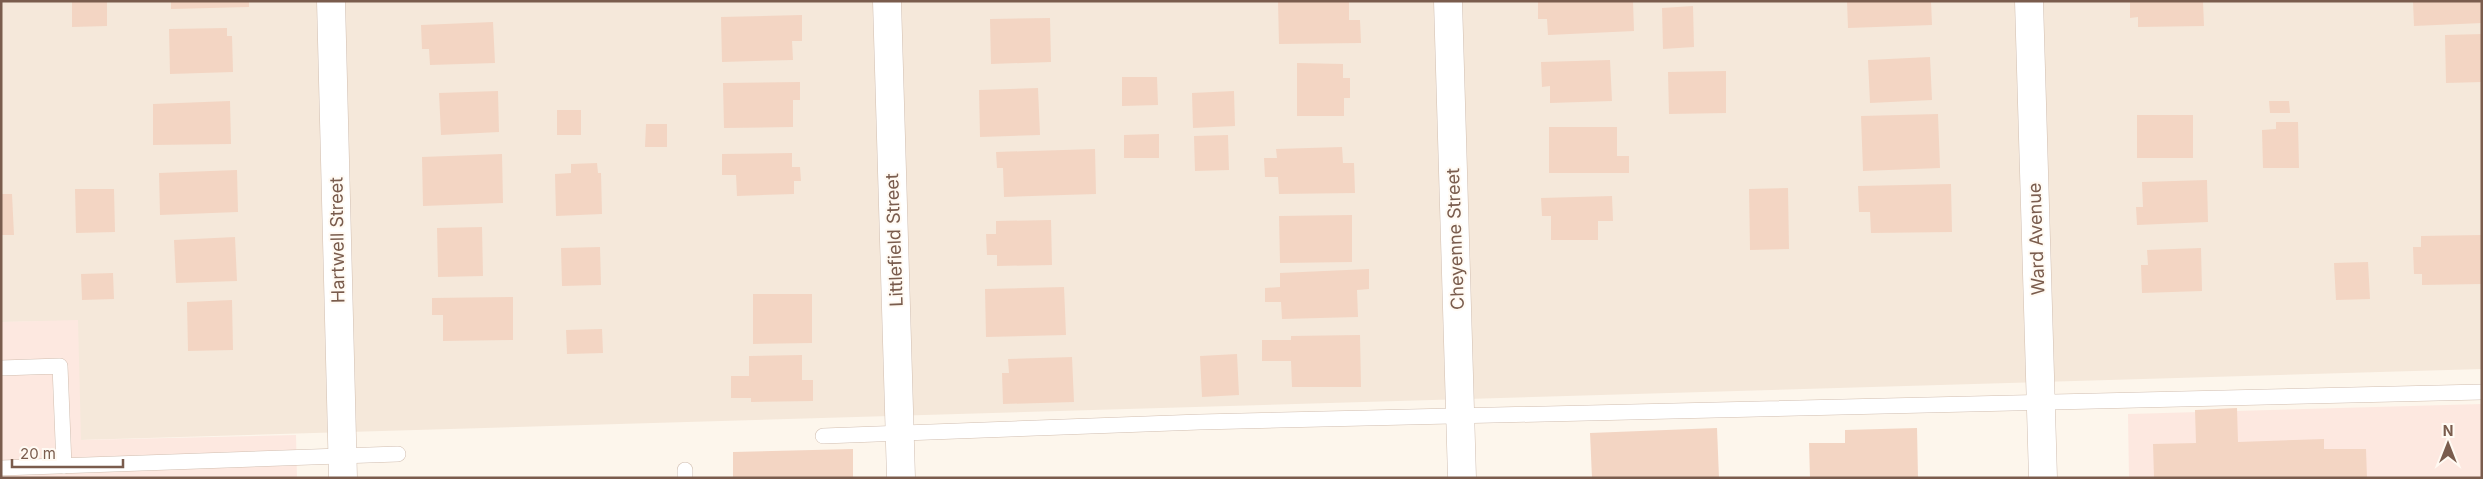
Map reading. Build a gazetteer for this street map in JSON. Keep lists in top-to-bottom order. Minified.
{"streets":{"street":["Cheyenne Street","Ward Avenue","Hartwell Street","Littlefield Street"]},"scale_bar":"20 m","north":"top"}
